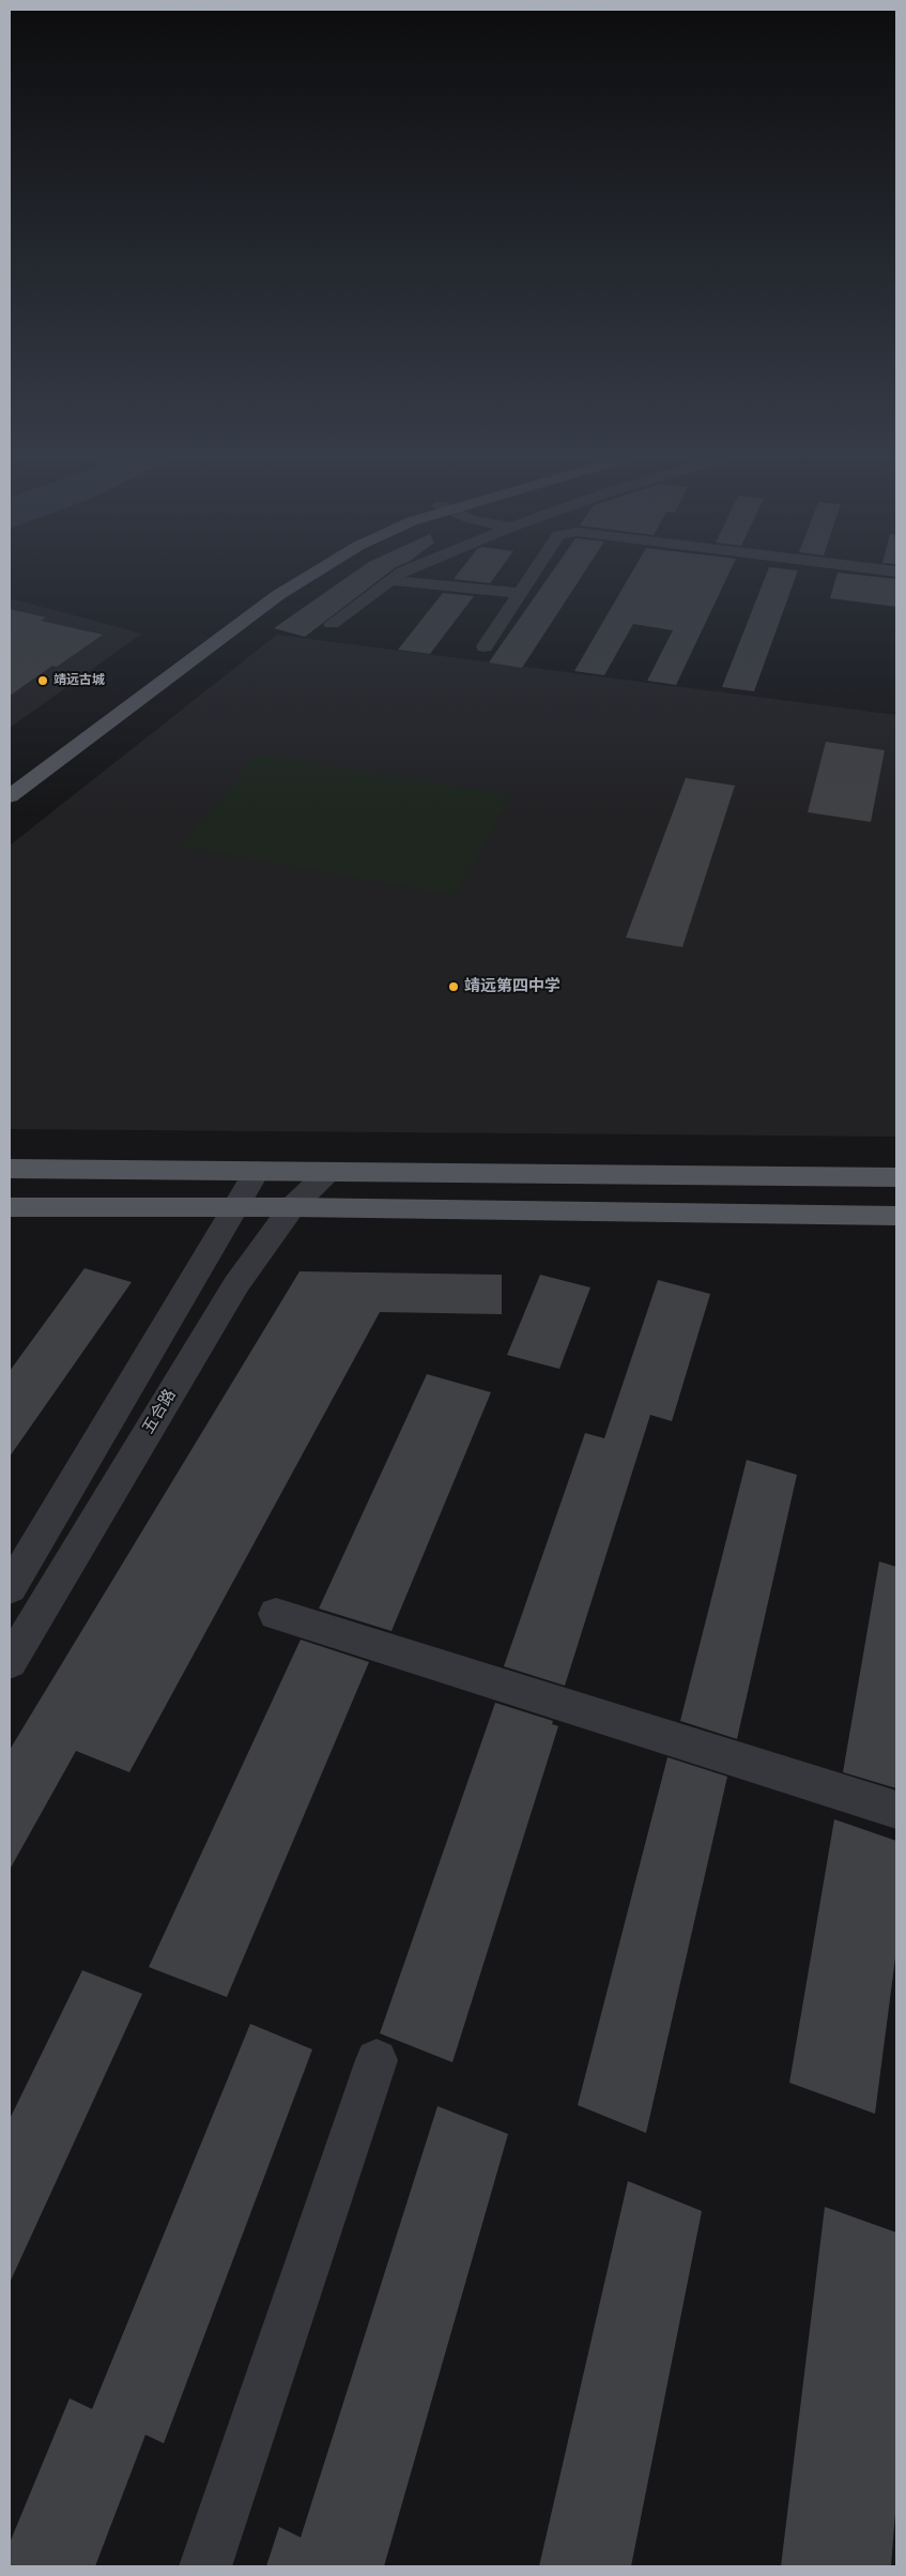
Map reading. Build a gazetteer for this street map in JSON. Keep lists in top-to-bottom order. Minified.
{"streets":{"street":["五合路"]},"places":["靖远古城","靖远第四中学"]}
